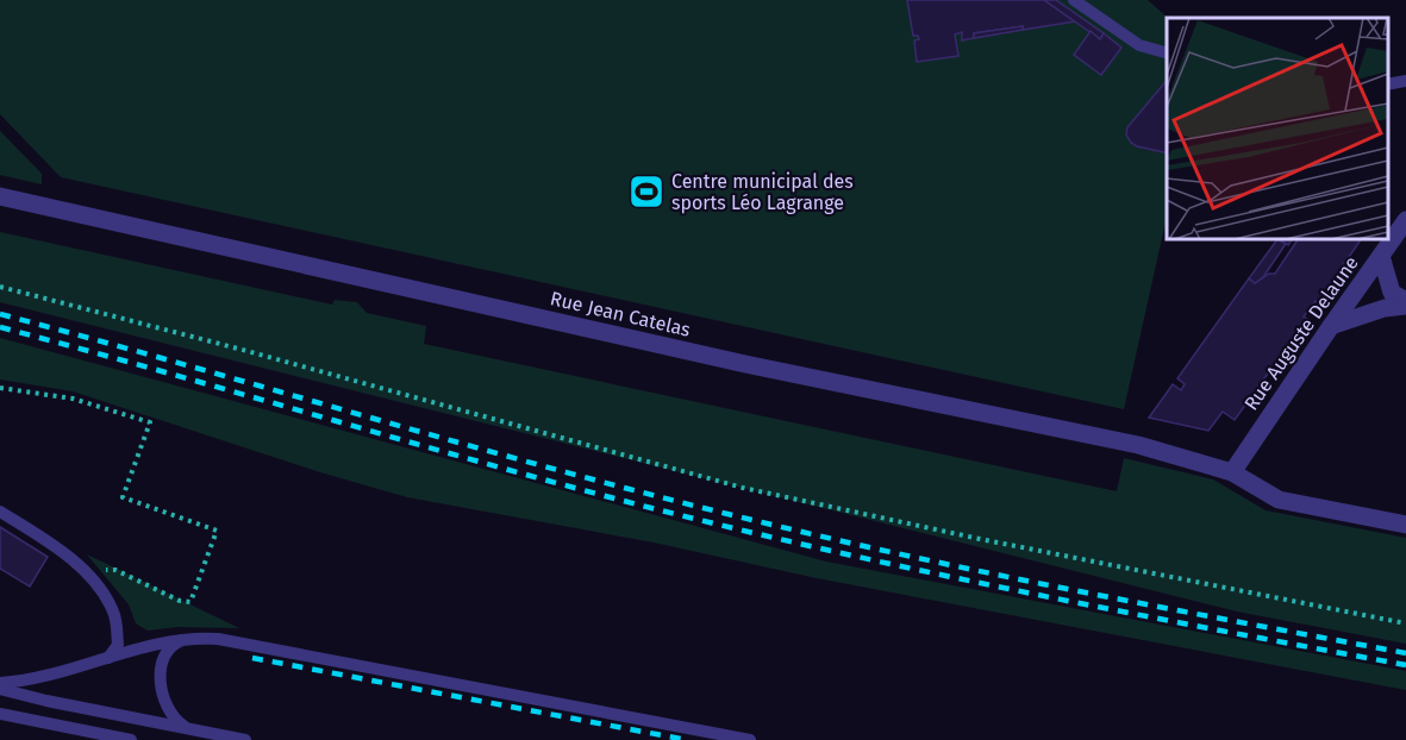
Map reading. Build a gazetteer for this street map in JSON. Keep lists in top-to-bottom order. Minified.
{"streets":{"street":["Rue Jean Catelas","Rue Auguste Delaune"]},"crossings":[["Rue Jean Catelas","Rue Auguste Delaune"]],"places":{"sports":["Centre municipal des sports Léo Lagrange"]}}
